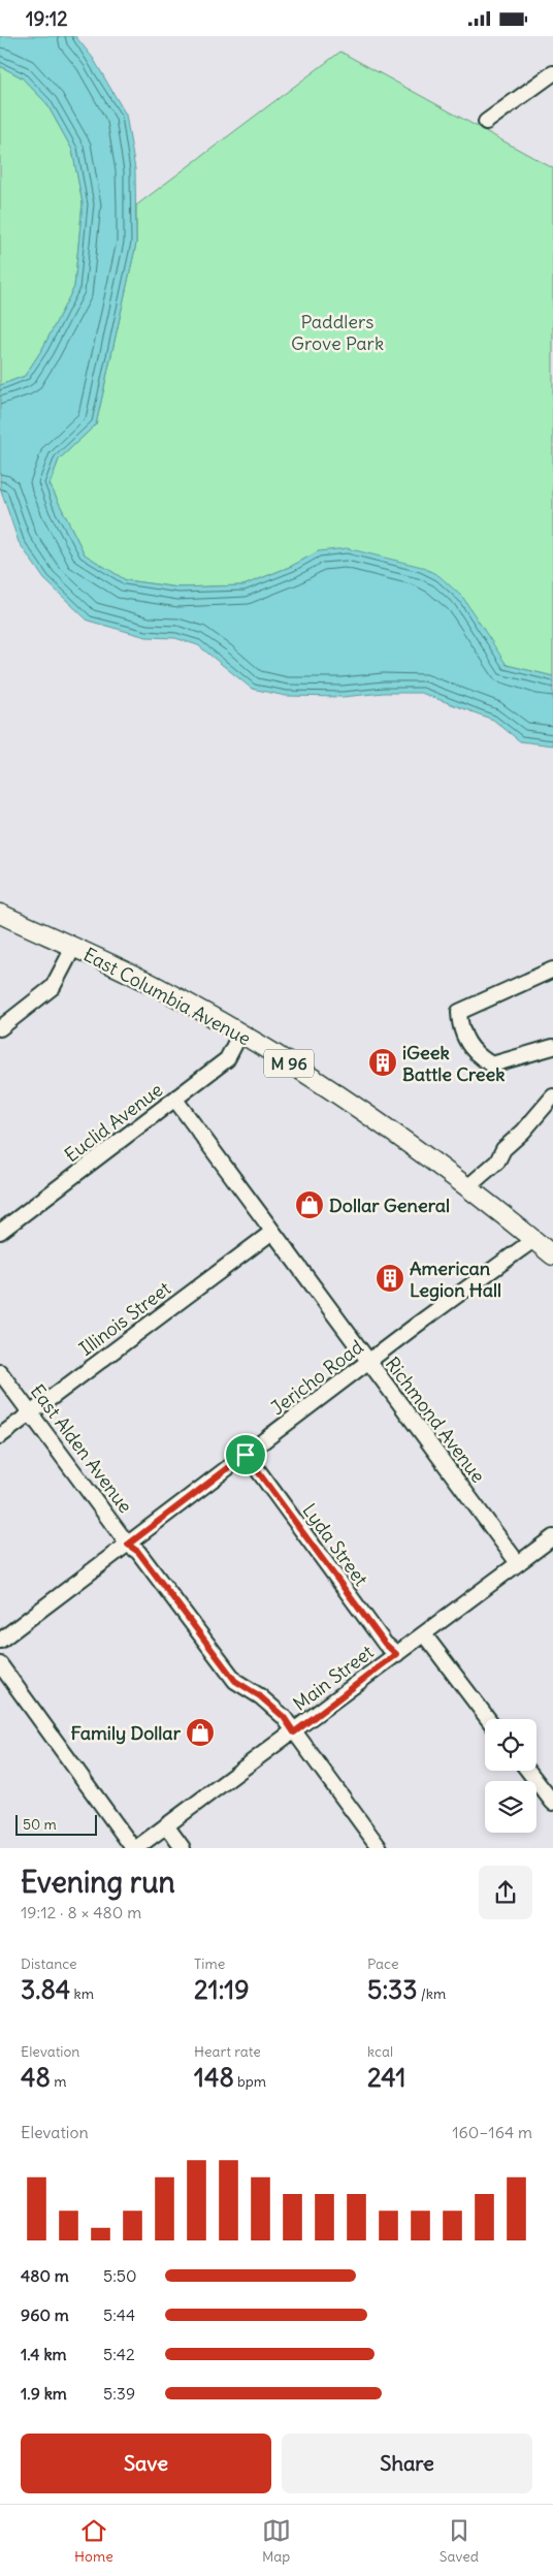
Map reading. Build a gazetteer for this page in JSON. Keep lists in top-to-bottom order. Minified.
{"streets":{"main road":["East Columbia Avenue","M 96"],"street":["Euclid Avenue","Illinois Street","Jericho Road","Richmond Avenue","East Alden Avenue","Lyda Street","Main Street"]},"crossings":[["East Columbia Avenue","Euclid Avenue"],["East Columbia Avenue","Jericho Road"],["Euclid Avenue","Richmond Avenue"],["Illinois Street","Richmond Avenue"],["Illinois Street","East Alden Avenue"],["Jericho Road","Richmond Avenue"],["Jericho Road","East Alden Avenue"],["Jericho Road","Lyda Street"],["Richmond Avenue","Main Street"],["East Alden Avenue","Main Street"],["Lyda Street","Main Street"]],"parks":["Paddlers Grove Park"],"places":{"building":["iGeek Battle Creek","American Legion Hall"],"shop":["Dollar General","Family Dollar"]},"scale_bar":"50 m","page":{"status":"19:12","scale":"50 m","heading":["Evening run","19:12 · 8 × 480 m"],"stats":[["Distance","3.84 km"],["Time","21:19"],["Pace","5:33 /km"],["Elevation","48 m"],["Heart rate","148 bpm"],["kcal","241"]],"chart":["Elevation","160–164 m"],"list":[{"name":"480 m","note":"5:50"},{"name":"960 m","note":"5:44"},{"name":"1.4 km","note":"5:42"},{"name":"1.9 km","note":"5:39"}],"buttons":["Save","Share"],"tabs":["Home","Map","Saved"]}}
